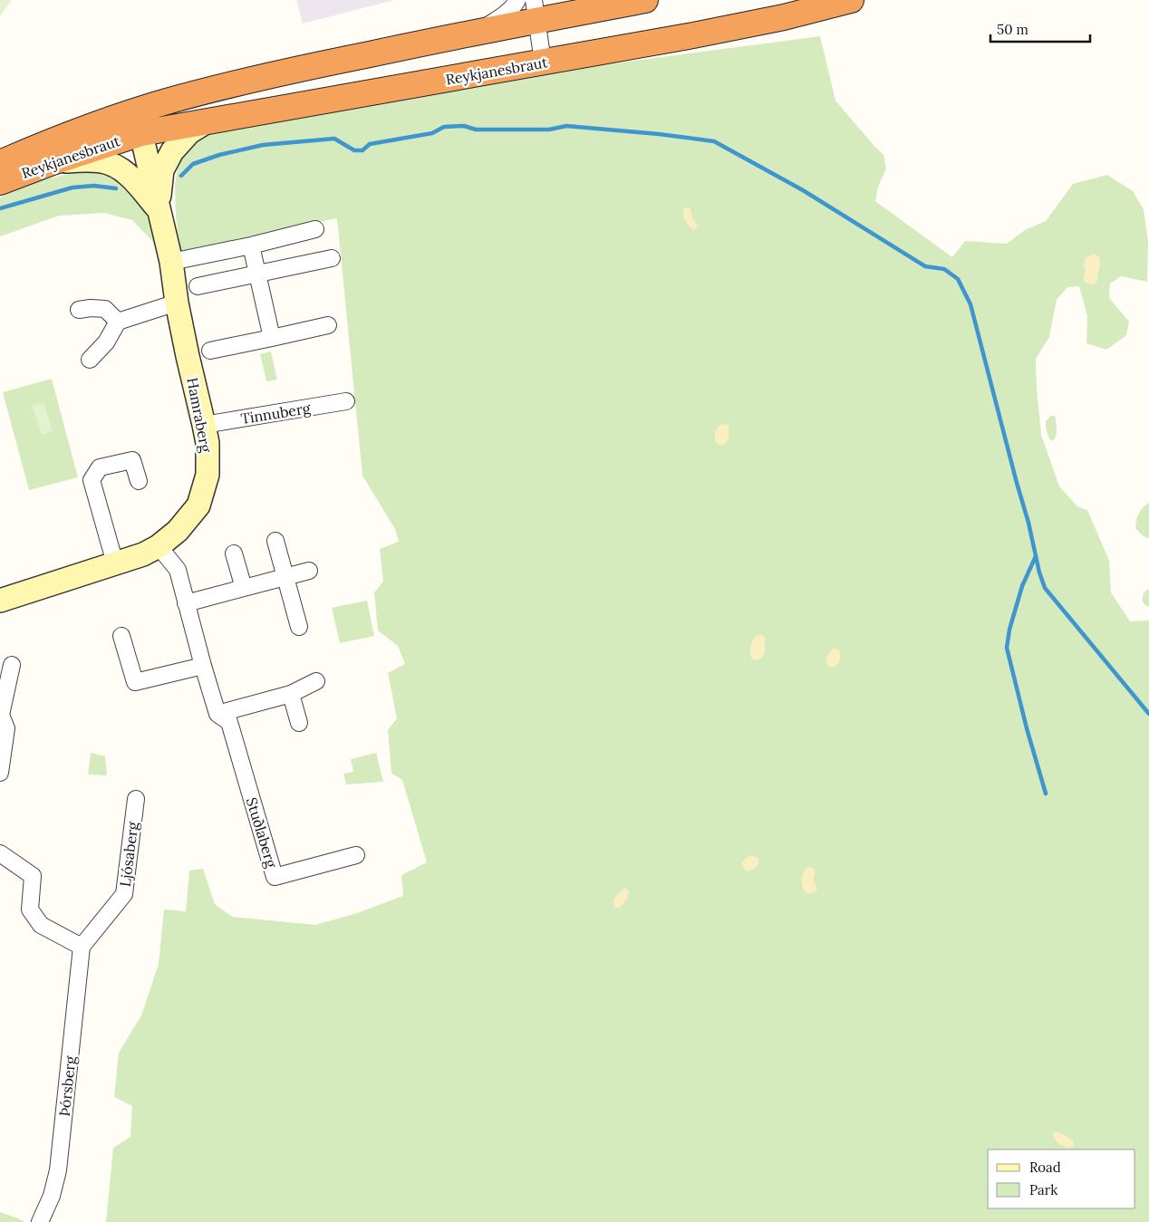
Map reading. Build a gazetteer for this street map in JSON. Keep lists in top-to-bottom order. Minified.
{"streets":{"highway":["Reykjanesbraut"],"street":["Tinnuberg","Hamraberg","Stuðlaberg","Ljósaberg","Þórsberg"]},"crossings":[["Reykjanesbraut","Hamraberg"],["Tinnuberg","Hamraberg"],["Hamraberg","Stuðlaberg"],["Ljósaberg","Þórsberg"]],"legend":["Road","Park"],"scale_bar":"50 m"}
